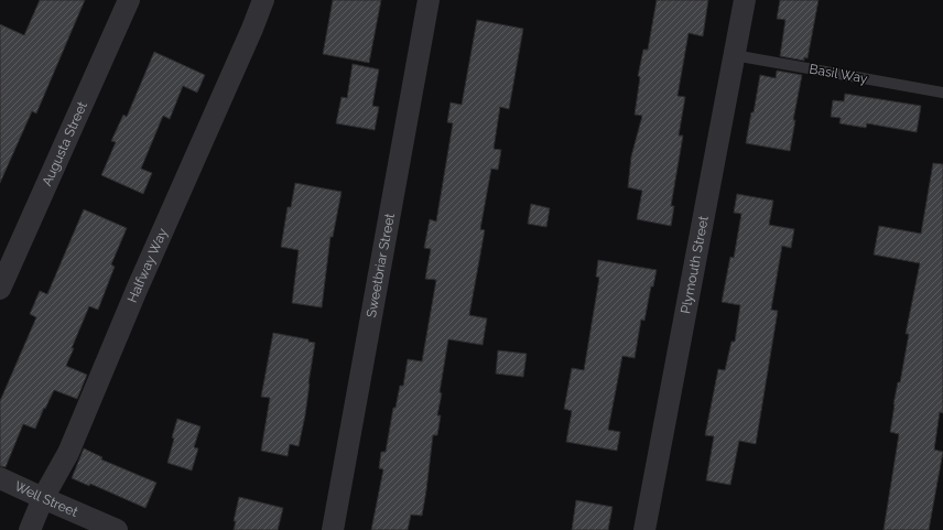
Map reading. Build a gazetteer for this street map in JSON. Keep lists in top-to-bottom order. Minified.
{"streets":{"street":["Augusta Street","Sweetbriar Street","Plymouth Street","Halfway Way","Well Street"],"lane":["Basil Way"]},"crossings":[["Basil Way","Plymouth Street"],["Halfway Way","Well Street"]]}
